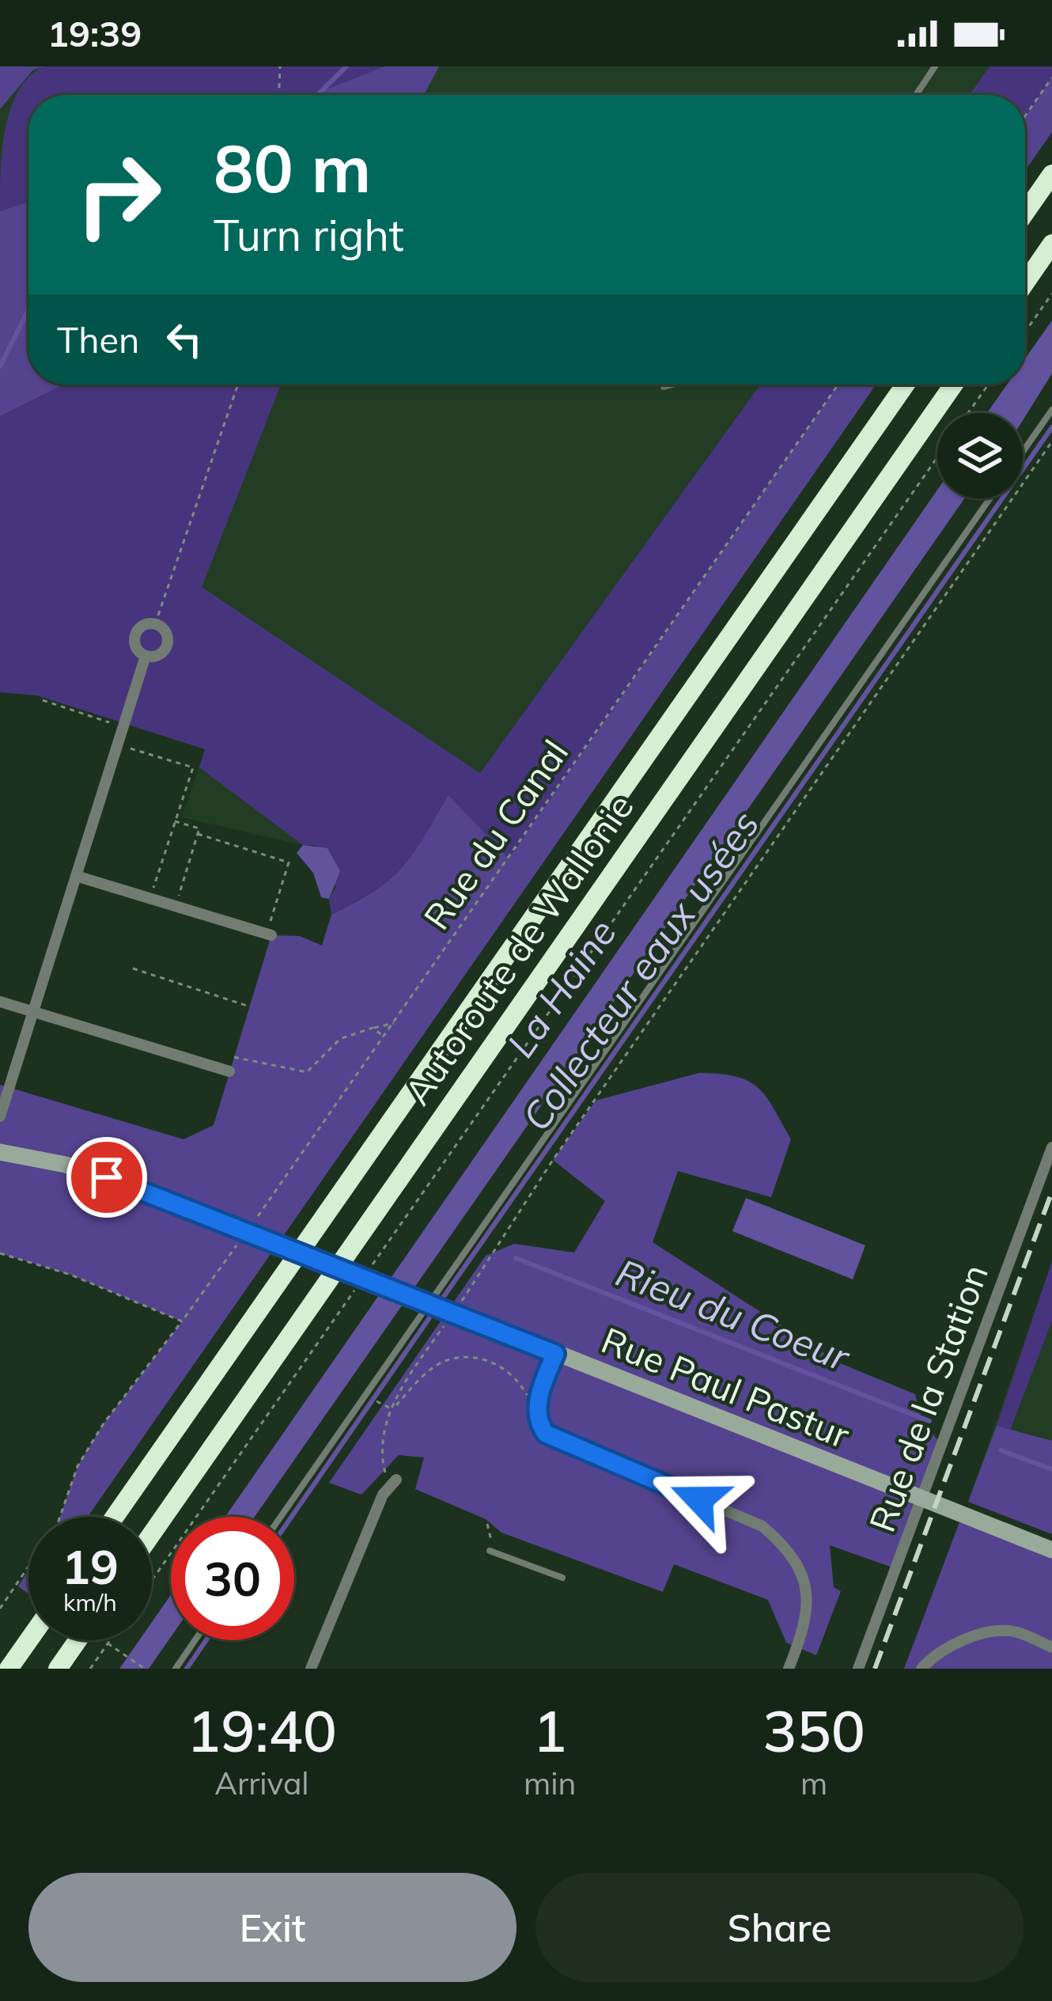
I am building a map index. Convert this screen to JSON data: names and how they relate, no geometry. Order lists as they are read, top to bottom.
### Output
{
  "streets": {
    "highway": ["Autoroute de Wallonie"],
    "main road": ["Rue Paul Pastur"],
    "street": ["Rue de la Station"],
    "path": ["Rue du Canal"]
  },
  "water": ["Collecteur eaux usées", "La Haine", "Rieu du Coeur"],
  "page": {
    "status": "19:39",
    "turn": ["80 m", "Turn right"],
    "then": "Then",
    "speed": "19 km/h",
    "limit": "30",
    "eta": [
      "19:40",
      "Arrival",
      "1",
      "min",
      "350",
      "m"
    ],
    "buttons": ["Exit", "Share"]
  }
}
